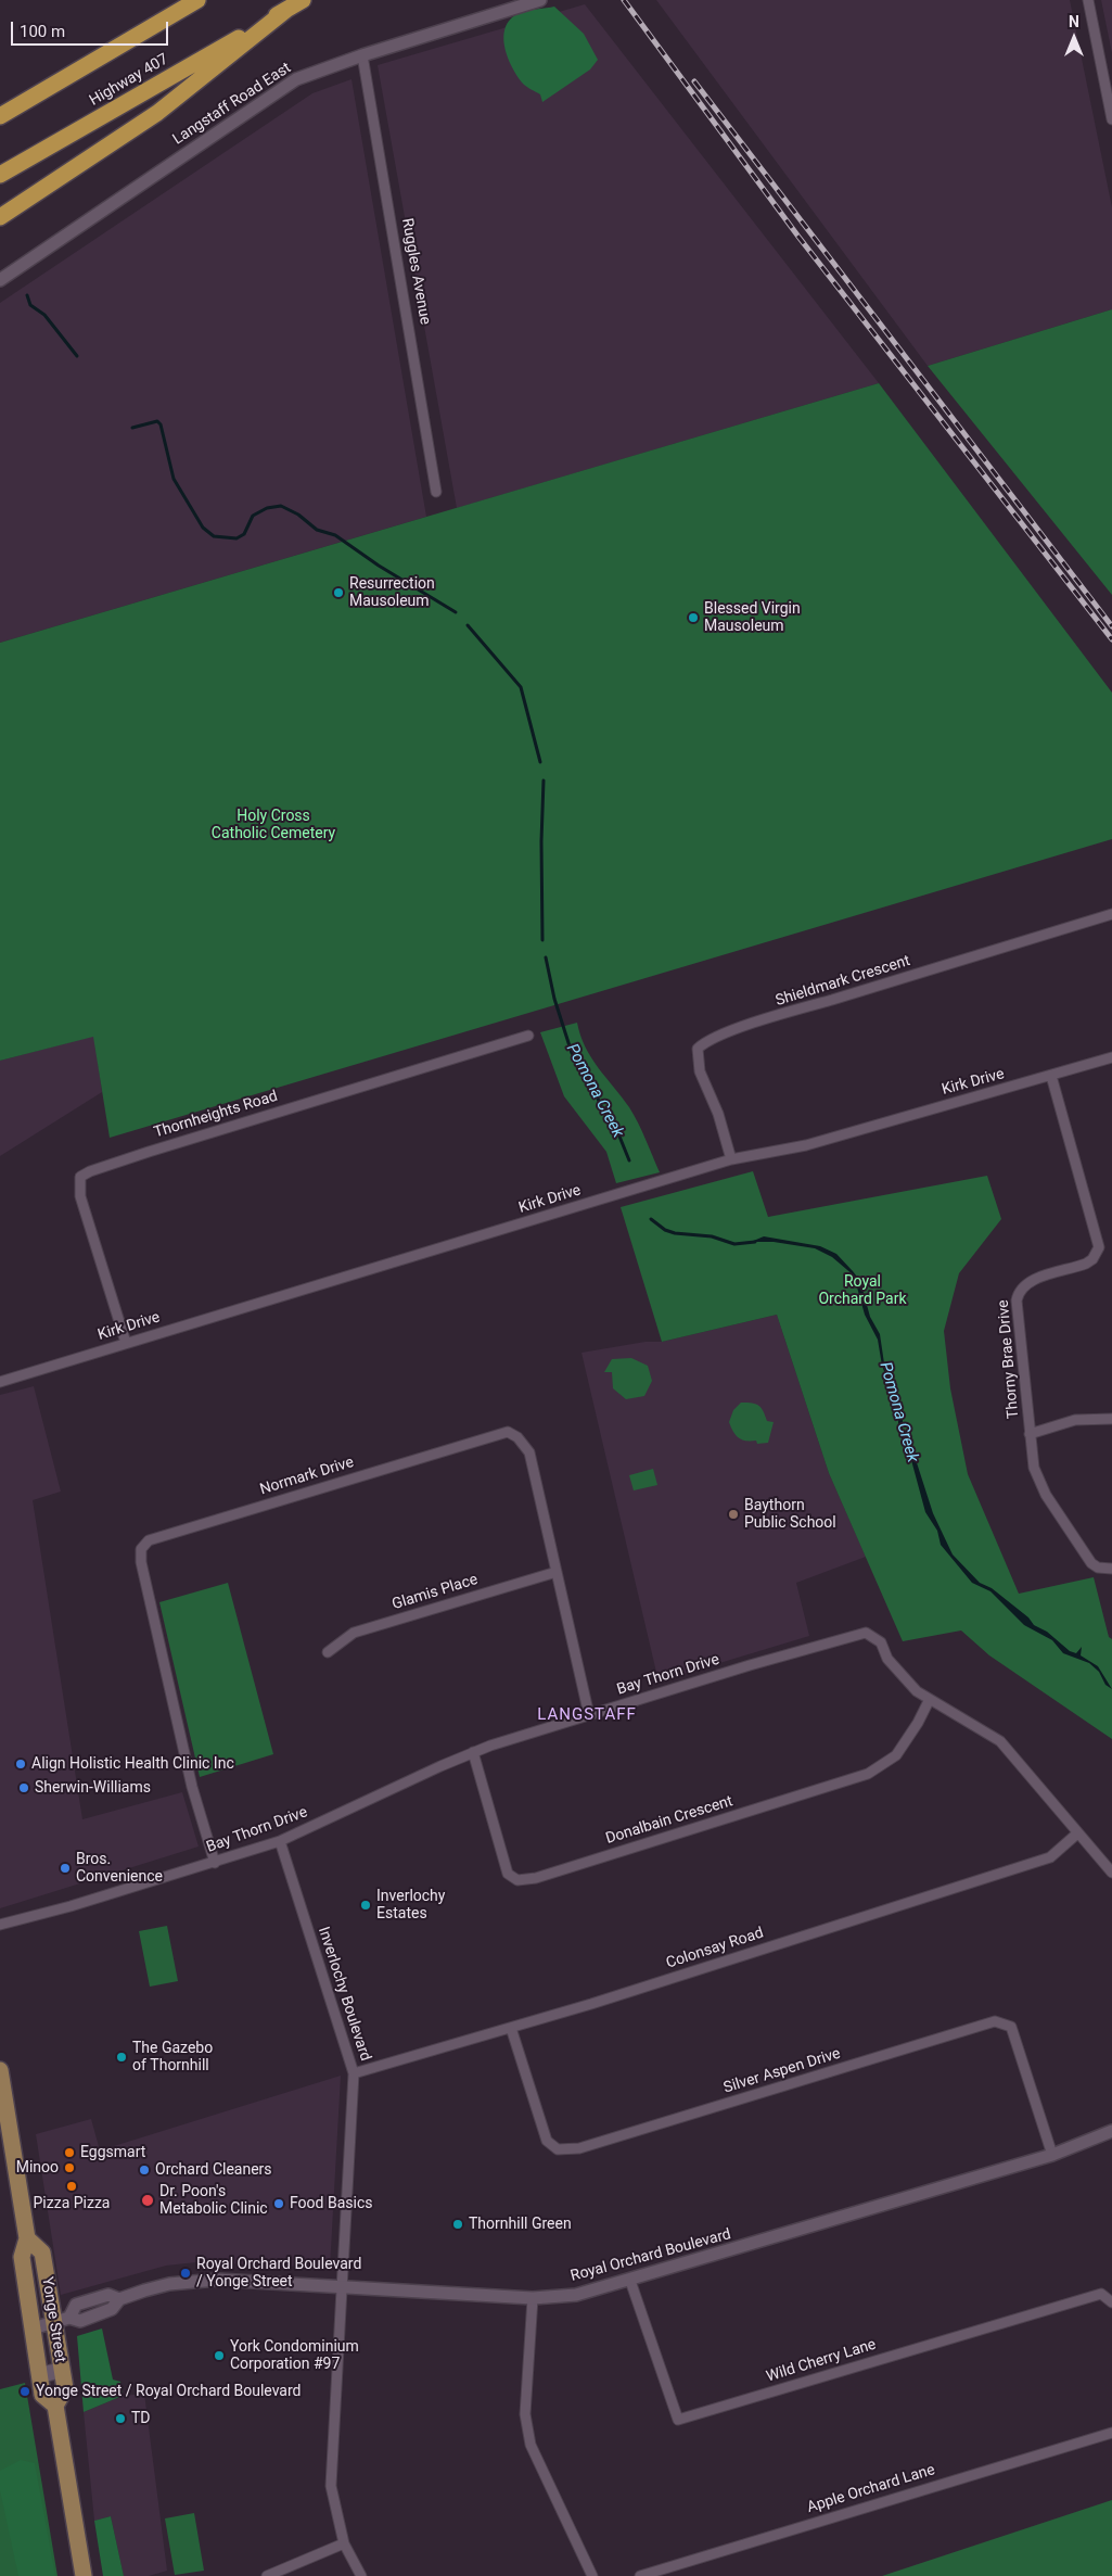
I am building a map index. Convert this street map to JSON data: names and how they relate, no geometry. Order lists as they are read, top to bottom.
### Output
{
  "streets": {
    "highway": ["Highway 407"],
    "main road": ["Yonge Street"],
    "street": [
      "Langstaff Road East",
      "Ruggles Avenue",
      "Shieldmark Crescent",
      "Kirk Drive",
      "Thornheights Road",
      "Thorny Brae Drive",
      "Normark Drive",
      "Glamis Place",
      "Bay Thorn Drive",
      "Donalbain Crescent",
      "Colonsay Road",
      "Inverlochy Boulevard",
      "Silver Aspen Drive",
      "Royal Orchard Boulevard",
      "Wild Cherry Lane",
      "Apple Orchard Lane"
    ]
  },
  "crossings": [
    ["Langstaff Road East", "Ruggles Avenue"],
    ["Shieldmark Crescent", "Kirk Drive"],
    ["Kirk Drive", "Thornheights Road"],
    ["Kirk Drive", "Thorny Brae Drive"],
    ["Normark Drive", "Glamis Place"],
    ["Normark Drive", "Bay Thorn Drive"],
    ["Bay Thorn Drive", "Donalbain Crescent"],
    ["Bay Thorn Drive", "Colonsay Road"],
    ["Bay Thorn Drive", "Inverlochy Boulevard"],
    ["Colonsay Road", "Inverlochy Boulevard"],
    ["Colonsay Road", "Silver Aspen Drive"],
    ["Inverlochy Boulevard", "Royal Orchard Boulevard"],
    ["Silver Aspen Drive", "Royal Orchard Boulevard"],
    ["Royal Orchard Boulevard", "Yonge Street"],
    ["Royal Orchard Boulevard", "Wild Cherry Lane"]
  ],
  "districts": ["LANGSTAFF"],
  "water": ["Pomona Creek"],
  "parks": ["Holy Cross Catholic Cemetery", "Royal Orchard Park"],
  "places": [
    "Resurrection Mausoleum",
    "Blessed Virgin Mausoleum",
    "Baythorn Public School",
    "Align Holistic Health Clinic Inc",
    "Sherwin-Williams",
    "Bros. Convenience",
    "Inverlochy Estates",
    "The Gazebo of Thornhill",
    "Eggsmart",
    "Minoo",
    "Orchard Cleaners",
    "Pizza Pizza",
    "Dr. Poon's Metabolic Clinic",
    "Food Basics",
    "Thornhill Green",
    "Royal Orchard Boulevard / Yonge Street",
    "York Condominium Corporation #97",
    "Yonge Street / Royal Orchard Boulevard",
    "TD"
  ],
  "scale_bar": "100 m",
  "north": "top"
}
